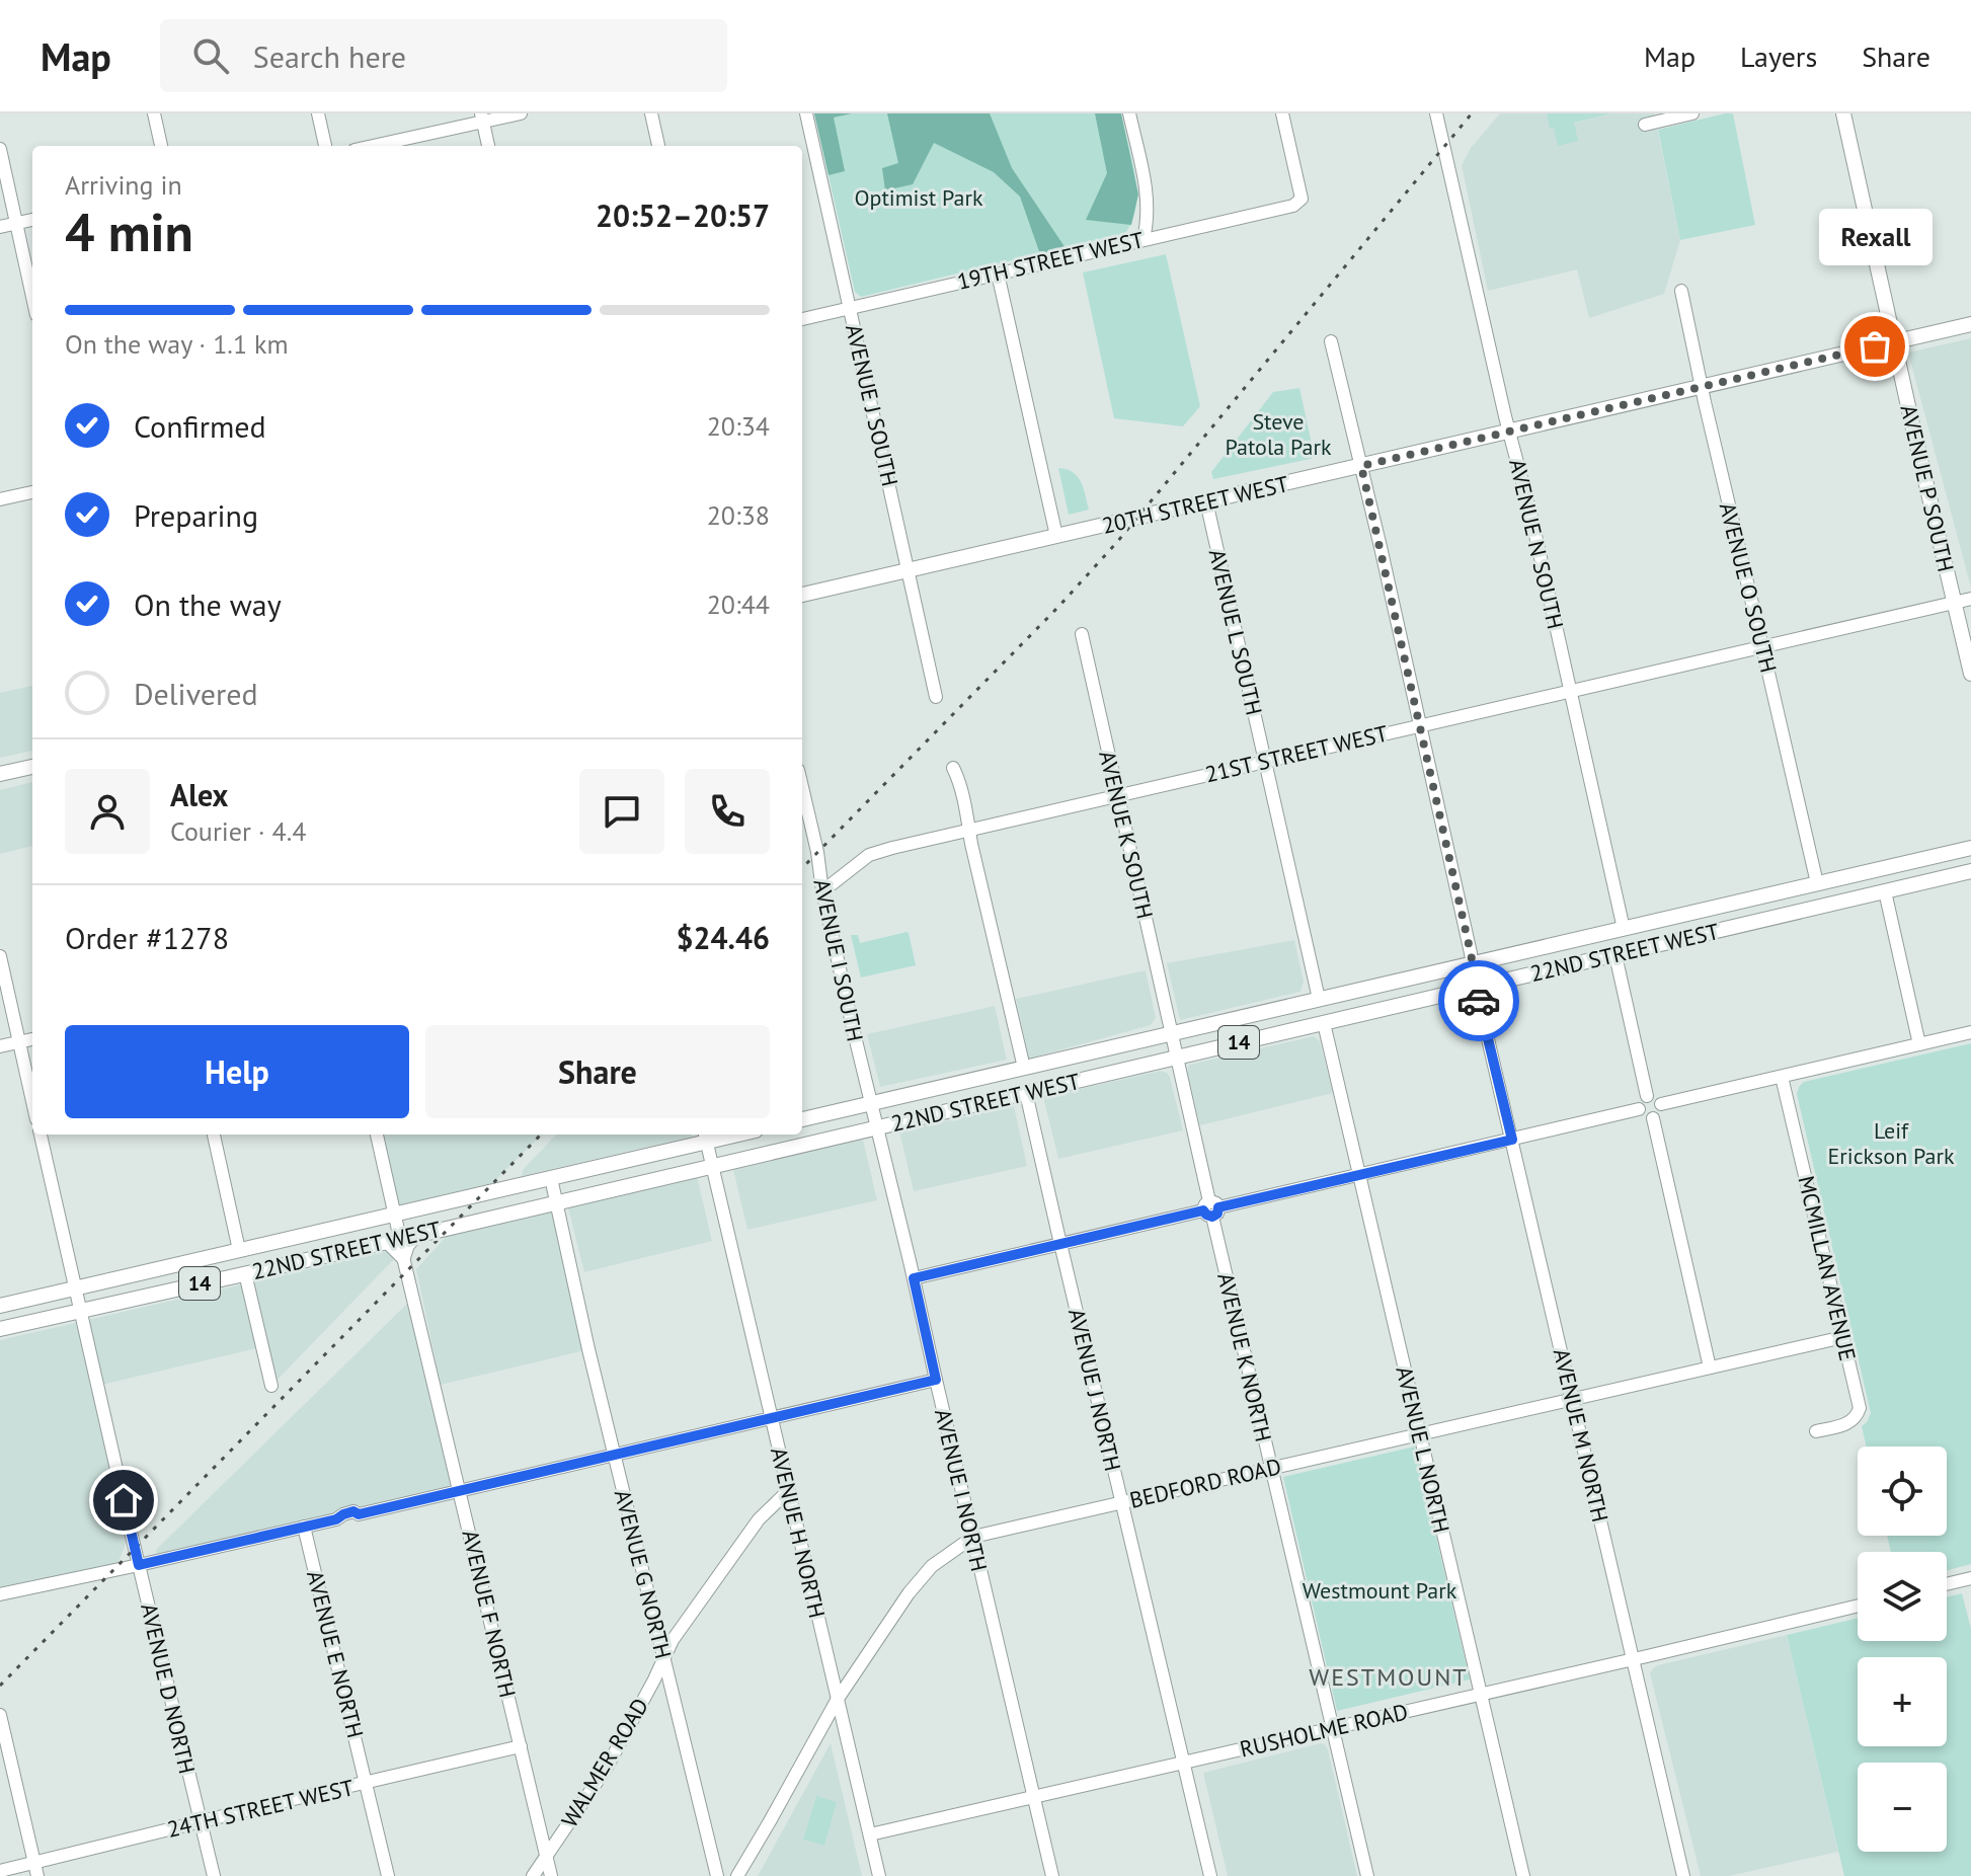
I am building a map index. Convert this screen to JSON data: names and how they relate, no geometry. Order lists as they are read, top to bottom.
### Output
{
  "streets": {
    "main road": [
      "AVENUE P SOUTH",
      "20TH STREET WEST",
      "22ND STREET WEST",
      "14"
    ],
    "street": [
      "19TH STREET WEST",
      "AVENUE J SOUTH",
      "AVENUE N SOUTH",
      "AVENUE O SOUTH",
      "AVENUE L SOUTH",
      "21ST STREET WEST",
      "AVENUE K SOUTH",
      "AVENUE I SOUTH",
      "MCMILLAN AVENUE",
      "AVENUE K NORTH",
      "AVENUE J NORTH",
      "AVENUE M NORTH",
      "AVENUE L NORTH",
      "BEDFORD ROAD",
      "AVENUE I NORTH",
      "AVENUE H NORTH",
      "AVENUE G NORTH",
      "AVENUE F NORTH",
      "AVENUE E NORTH",
      "AVENUE D NORTH",
      "RUSHOLME ROAD",
      "WALMER ROAD",
      "24TH STREET WEST"
    ]
  },
  "crossings": [
    ["19TH STREET WEST", "AVENUE J SOUTH"],
    ["AVENUE J SOUTH", "20TH STREET WEST"],
    ["AVENUE P SOUTH", "20TH STREET WEST"],
    ["AVENUE P SOUTH", "21ST STREET WEST"],
    ["20TH STREET WEST", "AVENUE N SOUTH"],
    ["20TH STREET WEST", "AVENUE O SOUTH"],
    ["20TH STREET WEST", "AVENUE L SOUTH"],
    ["20TH STREET WEST", "AVENUE M NORTH"],
    ["AVENUE N SOUTH", "21ST STREET WEST"],
    ["AVENUE N SOUTH", "22ND STREET WEST"],
    ["AVENUE O SOUTH", "21ST STREET WEST"],
    ["AVENUE O SOUTH", "22ND STREET WEST"],
    ["AVENUE L SOUTH", "21ST STREET WEST"],
    ["AVENUE L SOUTH", "22ND STREET WEST"],
    ["21ST STREET WEST", "AVENUE K SOUTH"],
    ["21ST STREET WEST", "AVENUE I SOUTH"],
    ["21ST STREET WEST", "AVENUE M NORTH"],
    ["AVENUE K SOUTH", "22ND STREET WEST"],
    ["AVENUE K SOUTH", "AVENUE K NORTH"],
    ["22ND STREET WEST", "AVENUE I SOUTH"],
    ["22ND STREET WEST", "AVENUE K NORTH"],
    ["22ND STREET WEST", "AVENUE J NORTH"],
    ["22ND STREET WEST", "AVENUE M NORTH"],
    ["22ND STREET WEST", "AVENUE L NORTH"],
    ["22ND STREET WEST", "AVENUE I NORTH"],
    ["22ND STREET WEST", "AVENUE H NORTH"],
    ["22ND STREET WEST", "AVENUE G NORTH"],
    ["22ND STREET WEST", "AVENUE D NORTH"],
    ["AVENUE I SOUTH", "AVENUE I NORTH"],
    ["MCMILLAN AVENUE", "BEDFORD ROAD"],
    ["AVENUE K NORTH", "BEDFORD ROAD"],
    ["AVENUE K NORTH", "RUSHOLME ROAD"],
    ["AVENUE J NORTH", "BEDFORD ROAD"],
    ["AVENUE J NORTH", "RUSHOLME ROAD"],
    ["AVENUE M NORTH", "BEDFORD ROAD"],
    ["AVENUE M NORTH", "RUSHOLME ROAD"],
    ["AVENUE L NORTH", "BEDFORD ROAD"],
    ["AVENUE L NORTH", "RUSHOLME ROAD"],
    ["BEDFORD ROAD", "AVENUE I NORTH"],
    ["BEDFORD ROAD", "AVENUE H NORTH"],
    ["AVENUE I NORTH", "RUSHOLME ROAD"],
    ["AVENUE H NORTH", "RUSHOLME ROAD"],
    ["AVENUE H NORTH", "WALMER ROAD"],
    ["AVENUE G NORTH", "WALMER ROAD"],
    ["AVENUE F NORTH", "WALMER ROAD"],
    ["AVENUE F NORTH", "24TH STREET WEST"],
    ["AVENUE E NORTH", "24TH STREET WEST"],
    ["AVENUE D NORTH", "24TH STREET WEST"]
  ],
  "districts": ["WESTMOUNT"],
  "parks": [
    "Optimist Park",
    "Steve Patola Park",
    "Leif Erickson Park",
    "Westmount Park"
  ],
  "places": ["Rexall"],
  "page": {
    "header": "Map",
    "search": "Search here",
    "nav": ["Map", "Layers", "Share"],
    "heading": ["4 min", "Arriving in", "20:52–20:57"],
    "panel": [
      "Alex",
      "Courier · 4.4",
      "Order #1278",
      "$24.46"
    ],
    "bubble": "Rexall",
    "bar": "On the way · 1.1 km",
    "list": [
      ["Confirmed", "20:34"],
      ["Preparing", "20:38"],
      ["On the way", "20:44"],
      "Delivered"
    ],
    "buttons": ["Help", "Share"],
    "map_buttons": ["+", "−"]
  }
}
